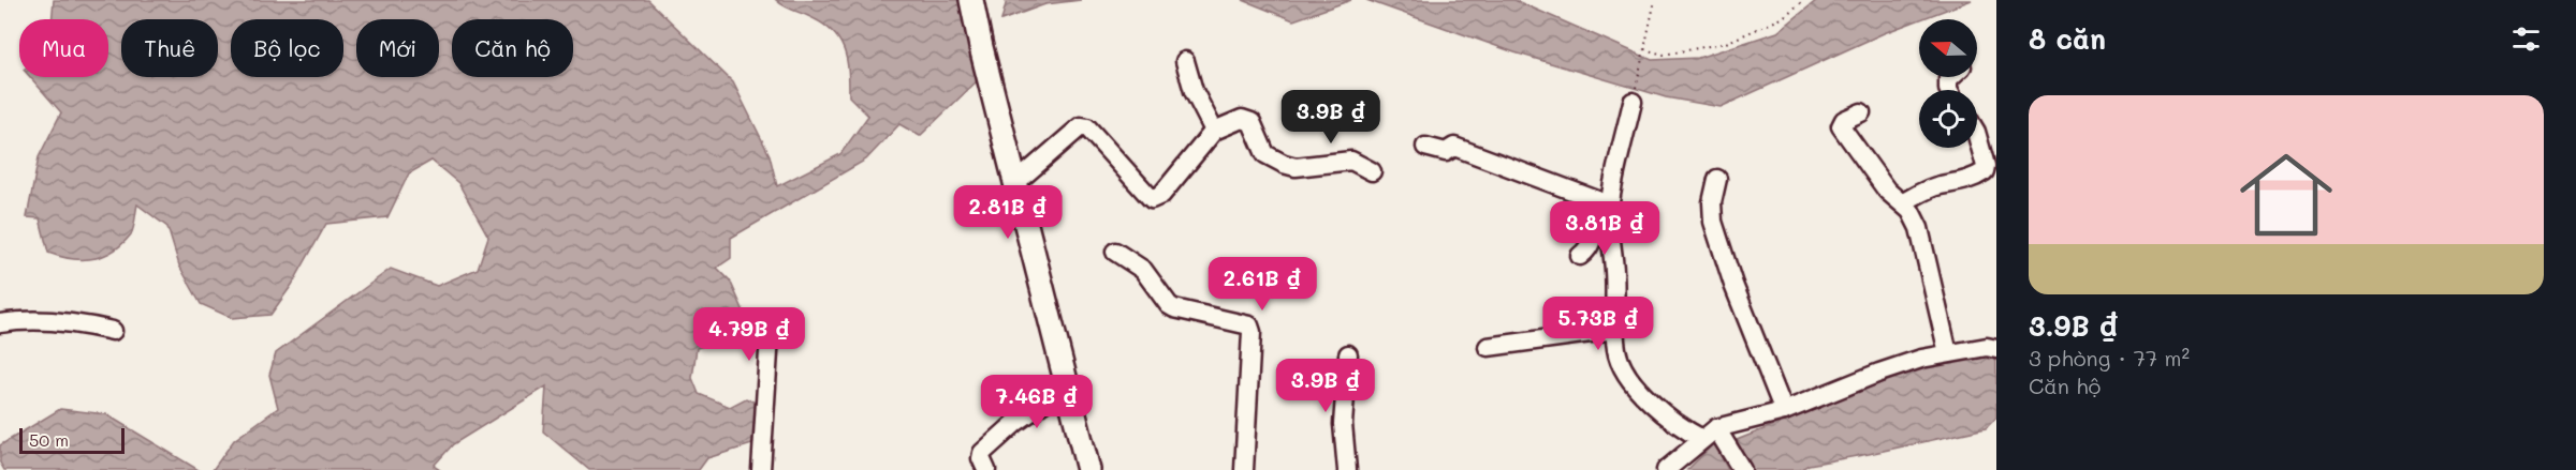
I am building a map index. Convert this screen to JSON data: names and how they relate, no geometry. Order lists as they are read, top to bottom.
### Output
{
  "scale_bar": "50 m",
  "north": "left",
  "page": {
    "heading": "8 căn",
    "chip": [
      "Mua",
      "Thuê",
      "Bộ lọc",
      "Mới",
      "Căn hộ"
    ],
    "list": [
      {
        "name": "3.9B ₫",
        "note": "3 phòng · 77 m² · Căn hộ"
      }
    ],
    "price": [
      "3.9B ₫",
      "2.81B ₫",
      "3.81B ₫",
      "2.61B ₫",
      "5.73B ₫",
      "4.79B ₫",
      "3.9B ₫",
      "7.46B ₫"
    ],
    "scale": "50 m"
  }
}
